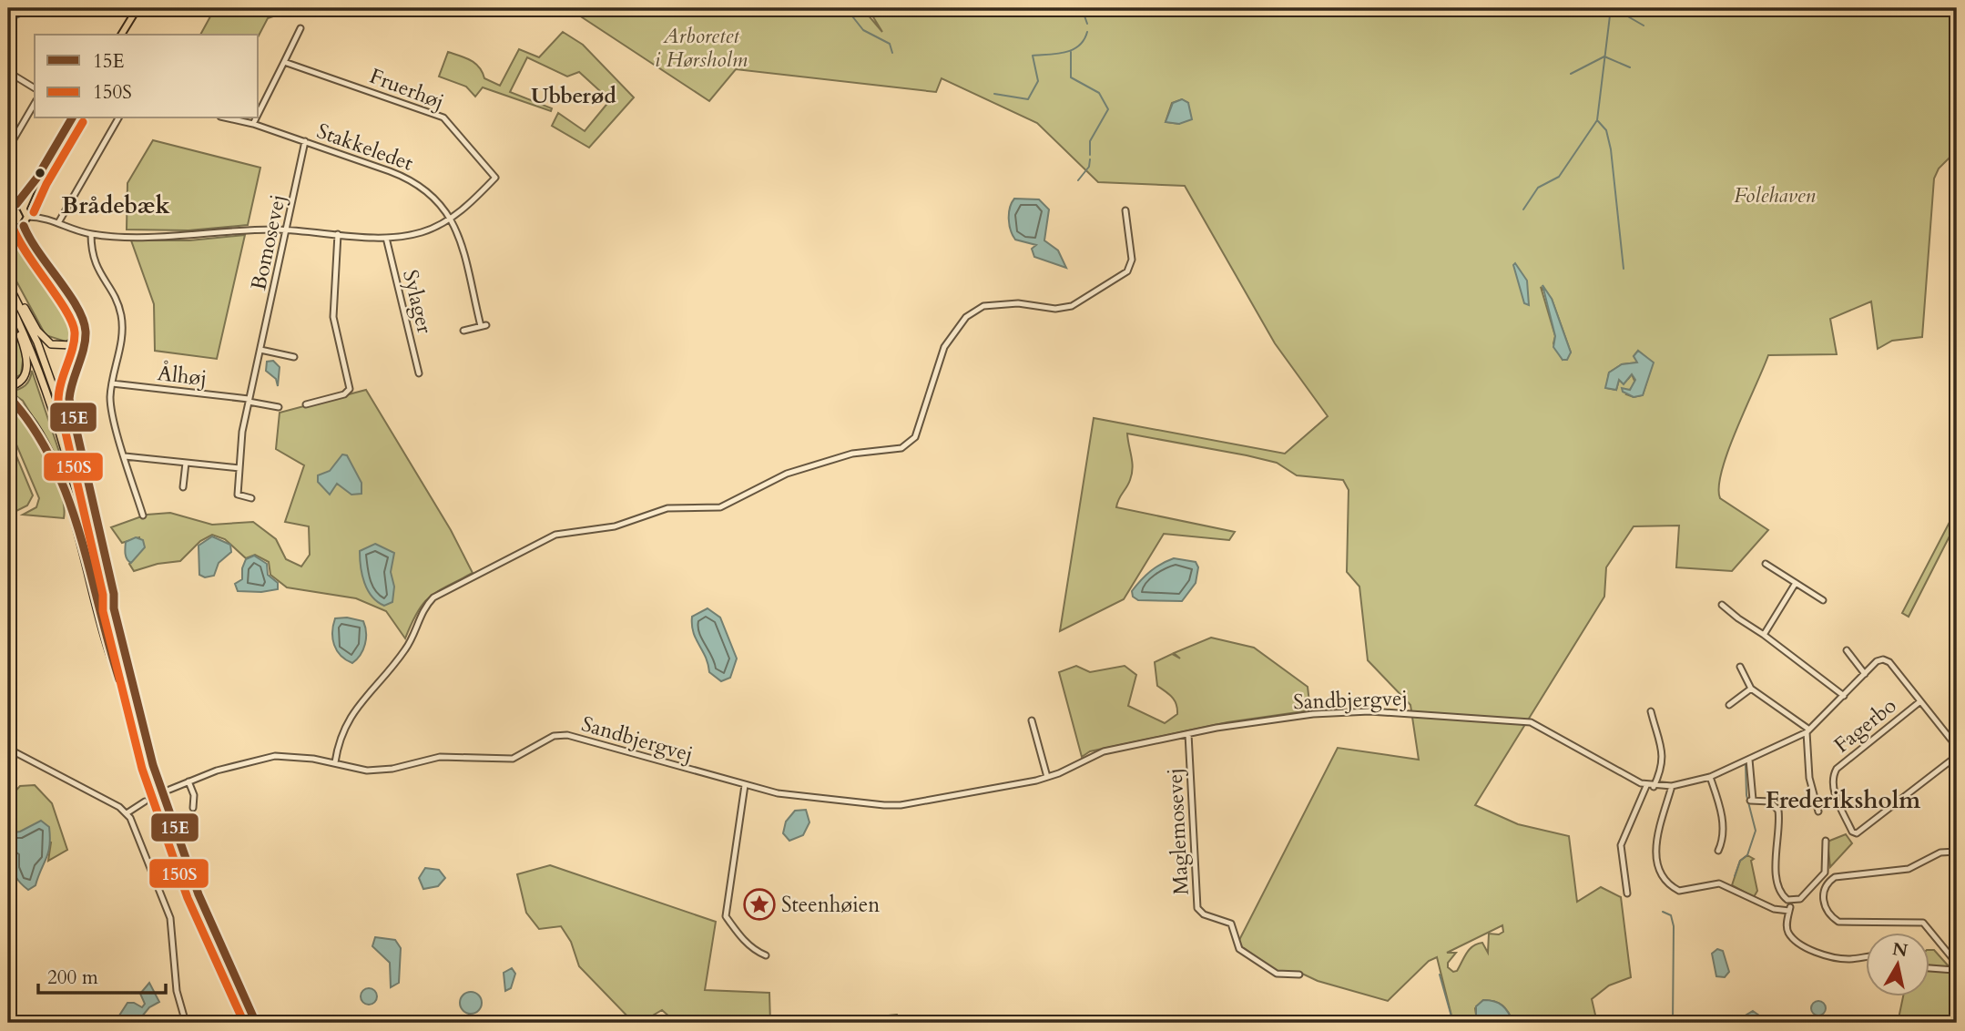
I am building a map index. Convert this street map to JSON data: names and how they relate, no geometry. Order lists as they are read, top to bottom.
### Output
{
  "streets": {
    "street": [
      "Fruerhøj",
      "Stakkeledet",
      "Bomosevej",
      "Sylager",
      "Ålhøj",
      "Sandbjergvej",
      "Fagerbo",
      "Maglemosevej"
    ]
  },
  "crossings": [
    ["Fruerhøj", "Stakkeledet"],
    ["Stakkeledet", "Bomosevej"],
    ["Bomosevej", "Ålhøj"],
    ["Sandbjergvej", "Fagerbo"],
    ["Sandbjergvej", "Maglemosevej"]
  ],
  "districts": ["Ubberød", "Brådebæk", "Frederiksholm"],
  "parks": ["Arboretet i Hørsholm", "Folehaven"],
  "places": {
    "place": ["Steenhøien"]
  },
  "lines": ["transit line 15E", "transit line 150S"],
  "legend": ["15E", "150S"],
  "scale_bar": "200 m",
  "north": "top"
}
